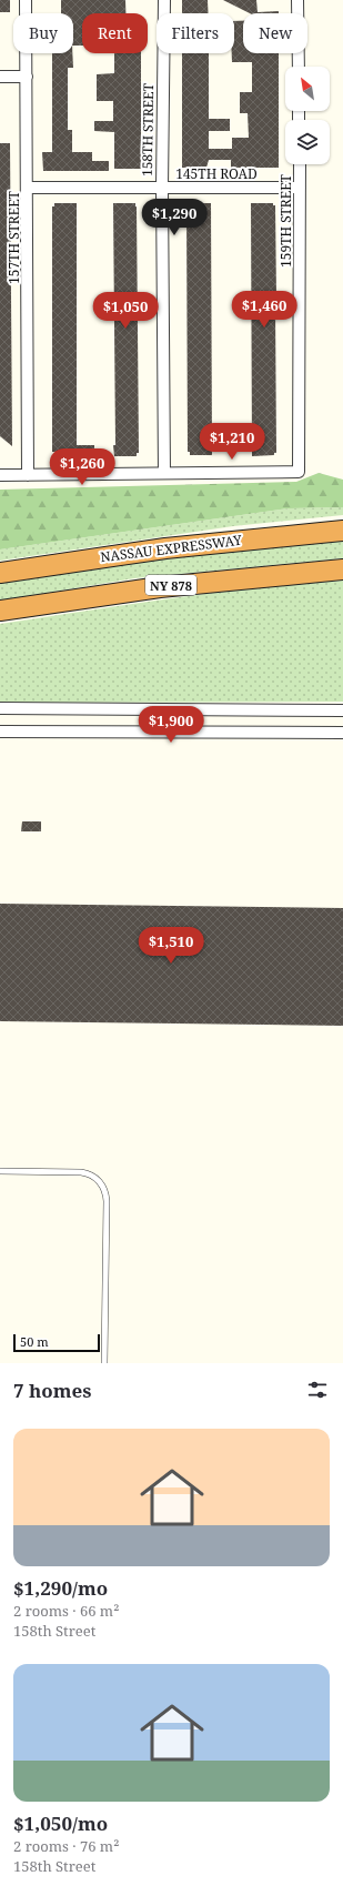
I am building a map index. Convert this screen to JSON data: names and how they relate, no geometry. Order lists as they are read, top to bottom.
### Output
{
  "streets": {
    "highway": ["NASSAU EXPRESSWAY", "NY 878"],
    "street": [
      "158TH STREET",
      "145TH ROAD",
      "159TH STREET",
      "157TH STREET"
    ]
  },
  "crossings": [
    ["158TH STREET", "145TH ROAD"],
    ["158TH STREET", "159TH STREET"],
    ["145TH ROAD", "159TH STREET"],
    ["145TH ROAD", "157TH STREET"]
  ],
  "scale_bar": "50 m",
  "north": "top left",
  "page": {
    "chip": [
      "Buy",
      "Rent",
      "Filters",
      "New"
    ],
    "price": [
      "$1,290",
      "$1,460",
      "$1,050",
      "$1,210",
      "$1,260",
      "$1,900",
      "$1,510"
    ],
    "scale": "50 m",
    "heading": "7 homes",
    "list": [
      {
        "name": "$1,290/mo",
        "note": "2 rooms · 66 m² · 158th Street"
      },
      {
        "name": "$1,050/mo",
        "note": "2 rooms · 76 m² · 158th Street"
      }
    ]
  }
}
